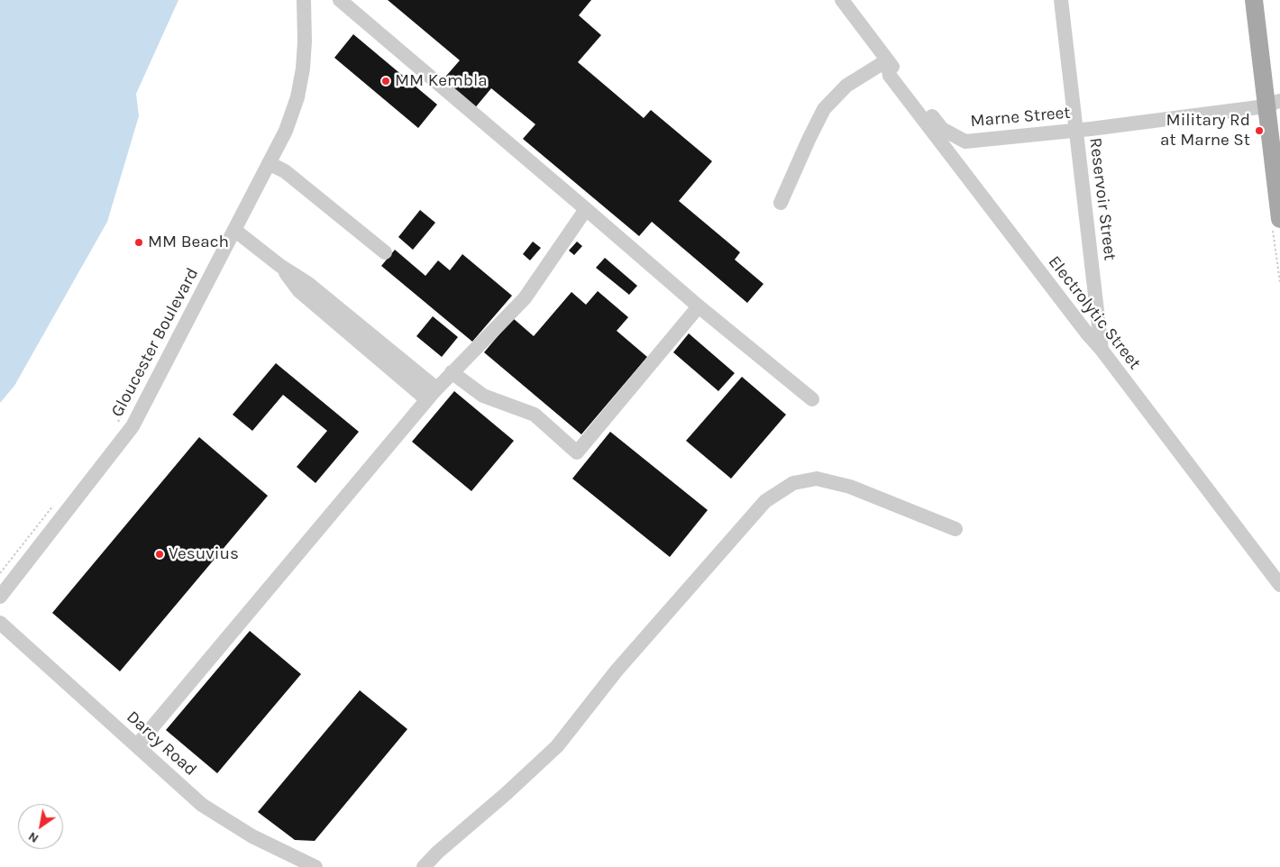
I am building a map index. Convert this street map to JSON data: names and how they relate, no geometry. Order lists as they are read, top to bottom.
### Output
{
  "streets": {
    "street": [
      "Marne Street",
      "Reservoir Street",
      "Electrolytic Street",
      "Gloucester Boulevard",
      "Darcy Road"
    ]
  },
  "crossings": [
    ["Marne Street", "Reservoir Street"],
    ["Marne Street", "Electrolytic Street"],
    ["Reservoir Street", "Electrolytic Street"]
  ],
  "places": [
    "MM Kembla",
    "Military Rd at Marne St",
    "MM Beach",
    "Vesuvius"
  ],
  "north": "bottom left"
}
